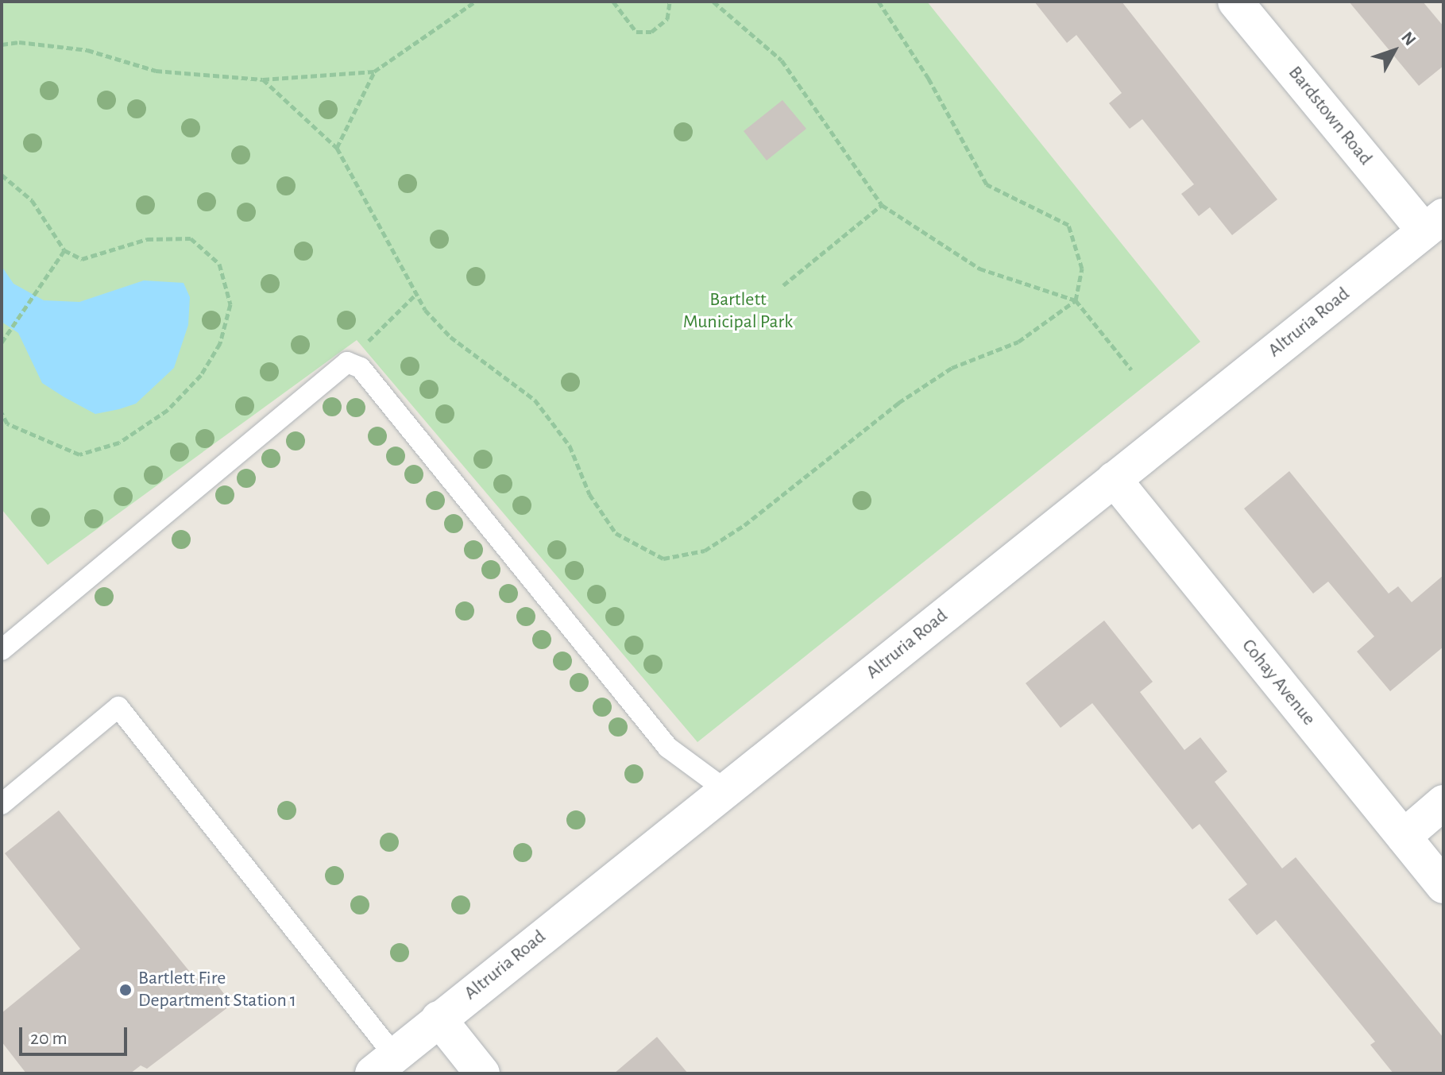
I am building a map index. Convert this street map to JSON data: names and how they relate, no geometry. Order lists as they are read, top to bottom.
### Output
{
  "streets": {
    "street": ["Bardstown Road", "Altruria Road", "Cohay Avenue"]
  },
  "crossings": [
    ["Bardstown Road", "Altruria Road"],
    ["Altruria Road", "Cohay Avenue"]
  ],
  "parks": ["Bartlett Municipal Park"],
  "places": ["Bartlett Fire Department Station 1"],
  "scale_bar": "20 m",
  "north": "top right"
}
